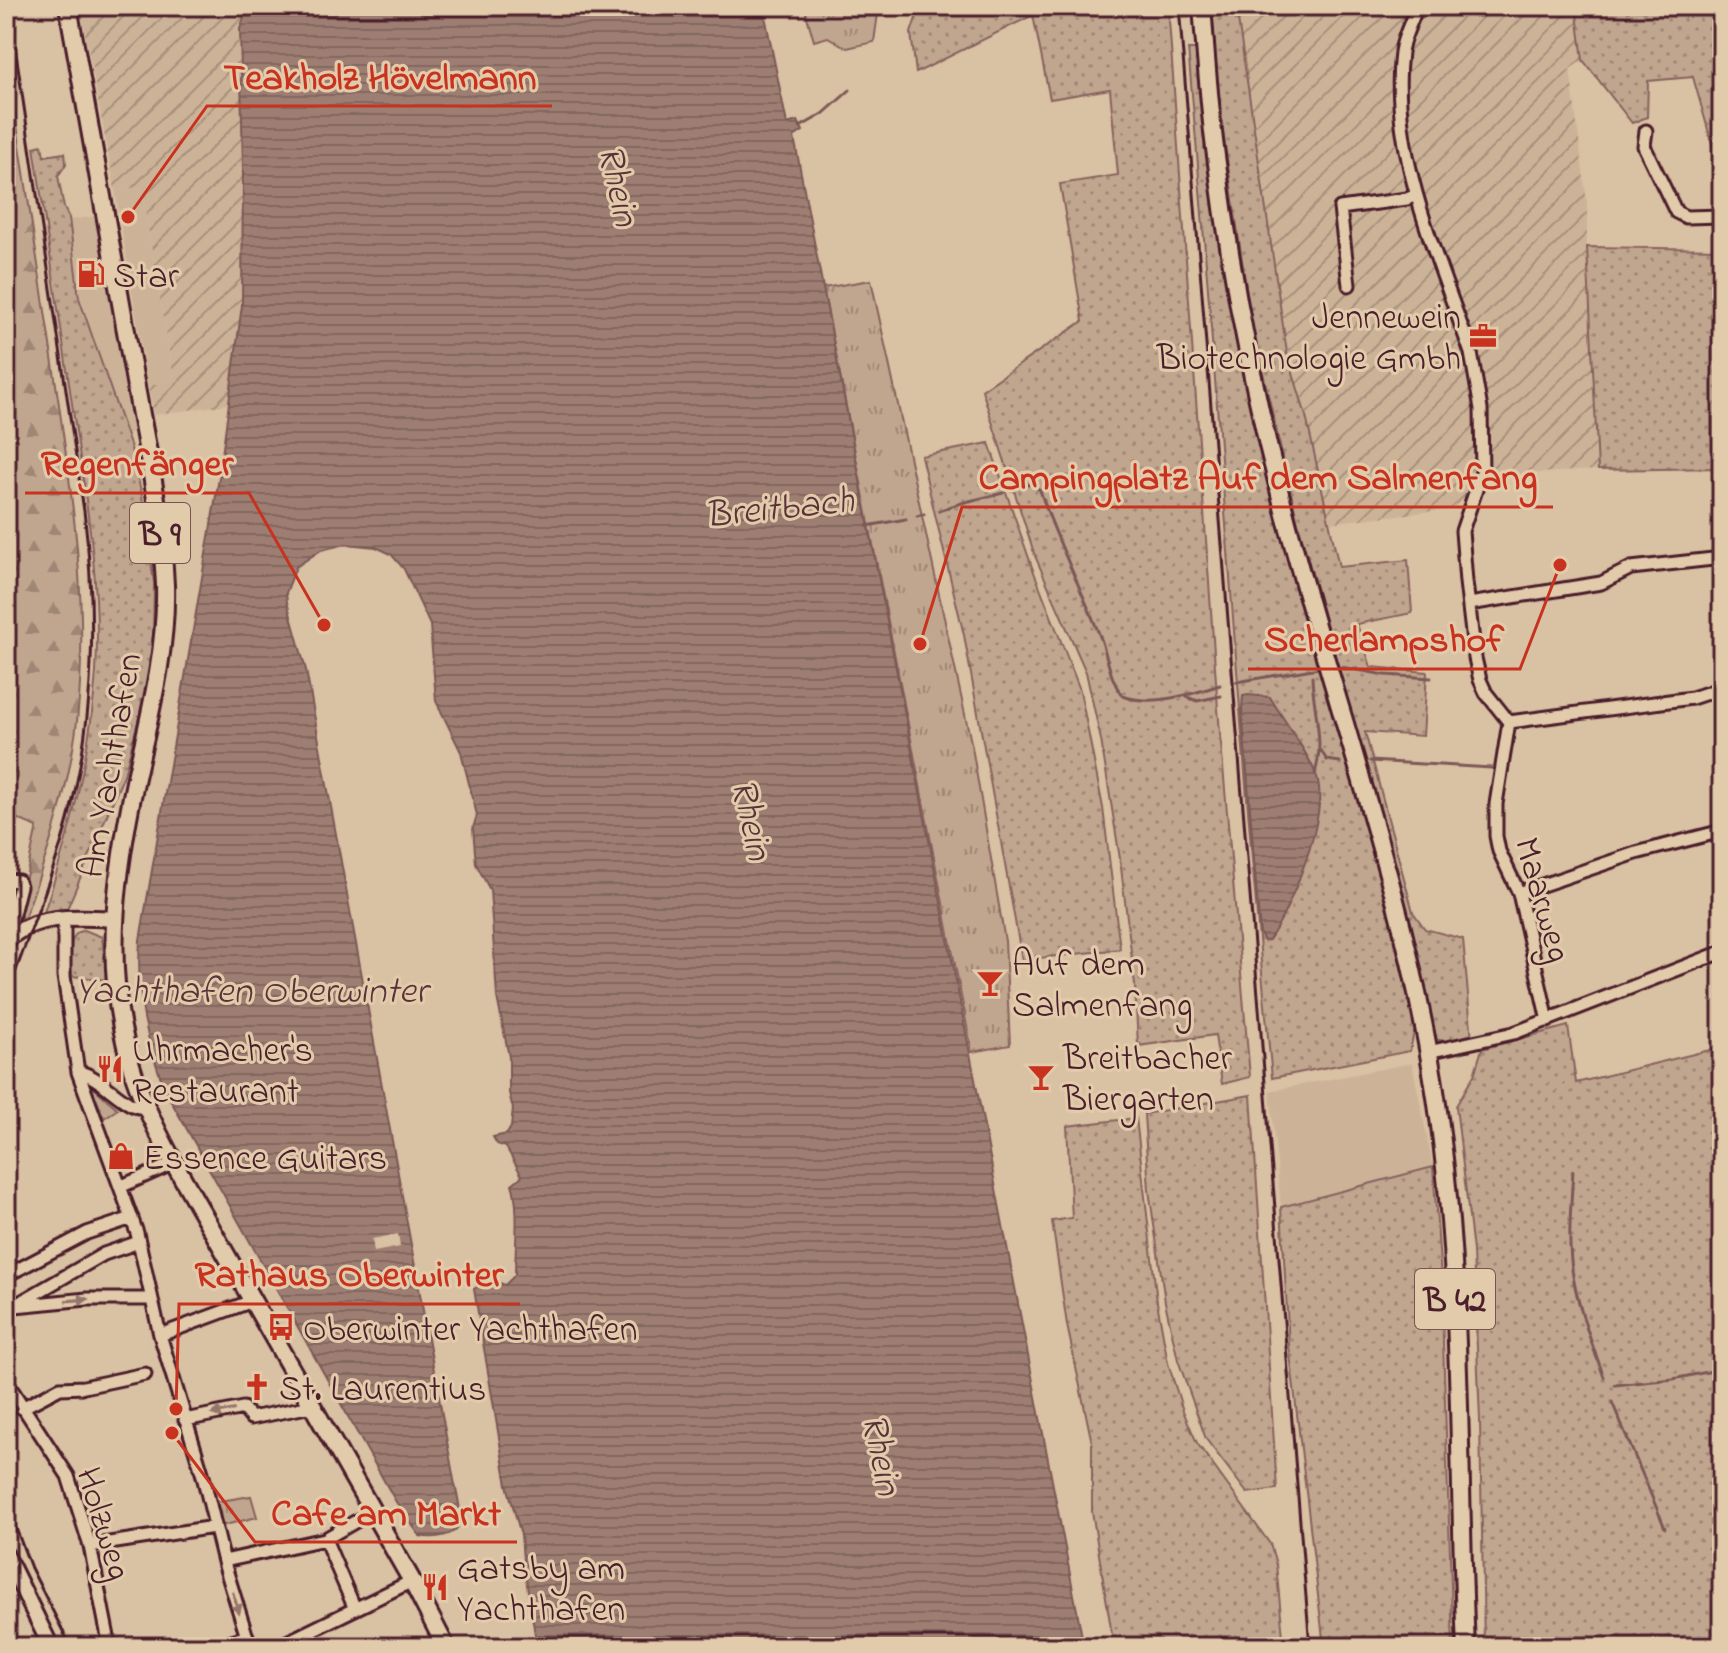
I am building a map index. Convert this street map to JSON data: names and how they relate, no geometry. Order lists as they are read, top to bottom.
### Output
{
  "streets": {
    "main road": ["B 9", "Am Yachthafen", "B 42"],
    "street": ["Maarweg", "Holzweg"]
  },
  "water": ["Rhein", "Breitbach", "Yachthafen Oberwinter"],
  "places": {
    "other": [
      "Teakholz Hövelmann",
      "Scherlampshof",
      "Regenfänger",
      "Campingplatz Auf dem Salmenfang",
      "Rathaus Oberwinter",
      "Cafe am Markt"
    ],
    "fuel station": ["Star"],
    "office": ["Jennewein Biotechnologie Gmbh"],
    "bar": ["Auf dem Salmenfang", "Breitbacher Biergarten"],
    "restaurant": ["Uhrmacher's Restaurant", "Gatsby am Yachthafen"],
    "shop": ["Essence Guitars"],
    "bus stop": ["Oberwinter Yachthafen"],
    "church": ["St. Laurentius"]
  }
}
